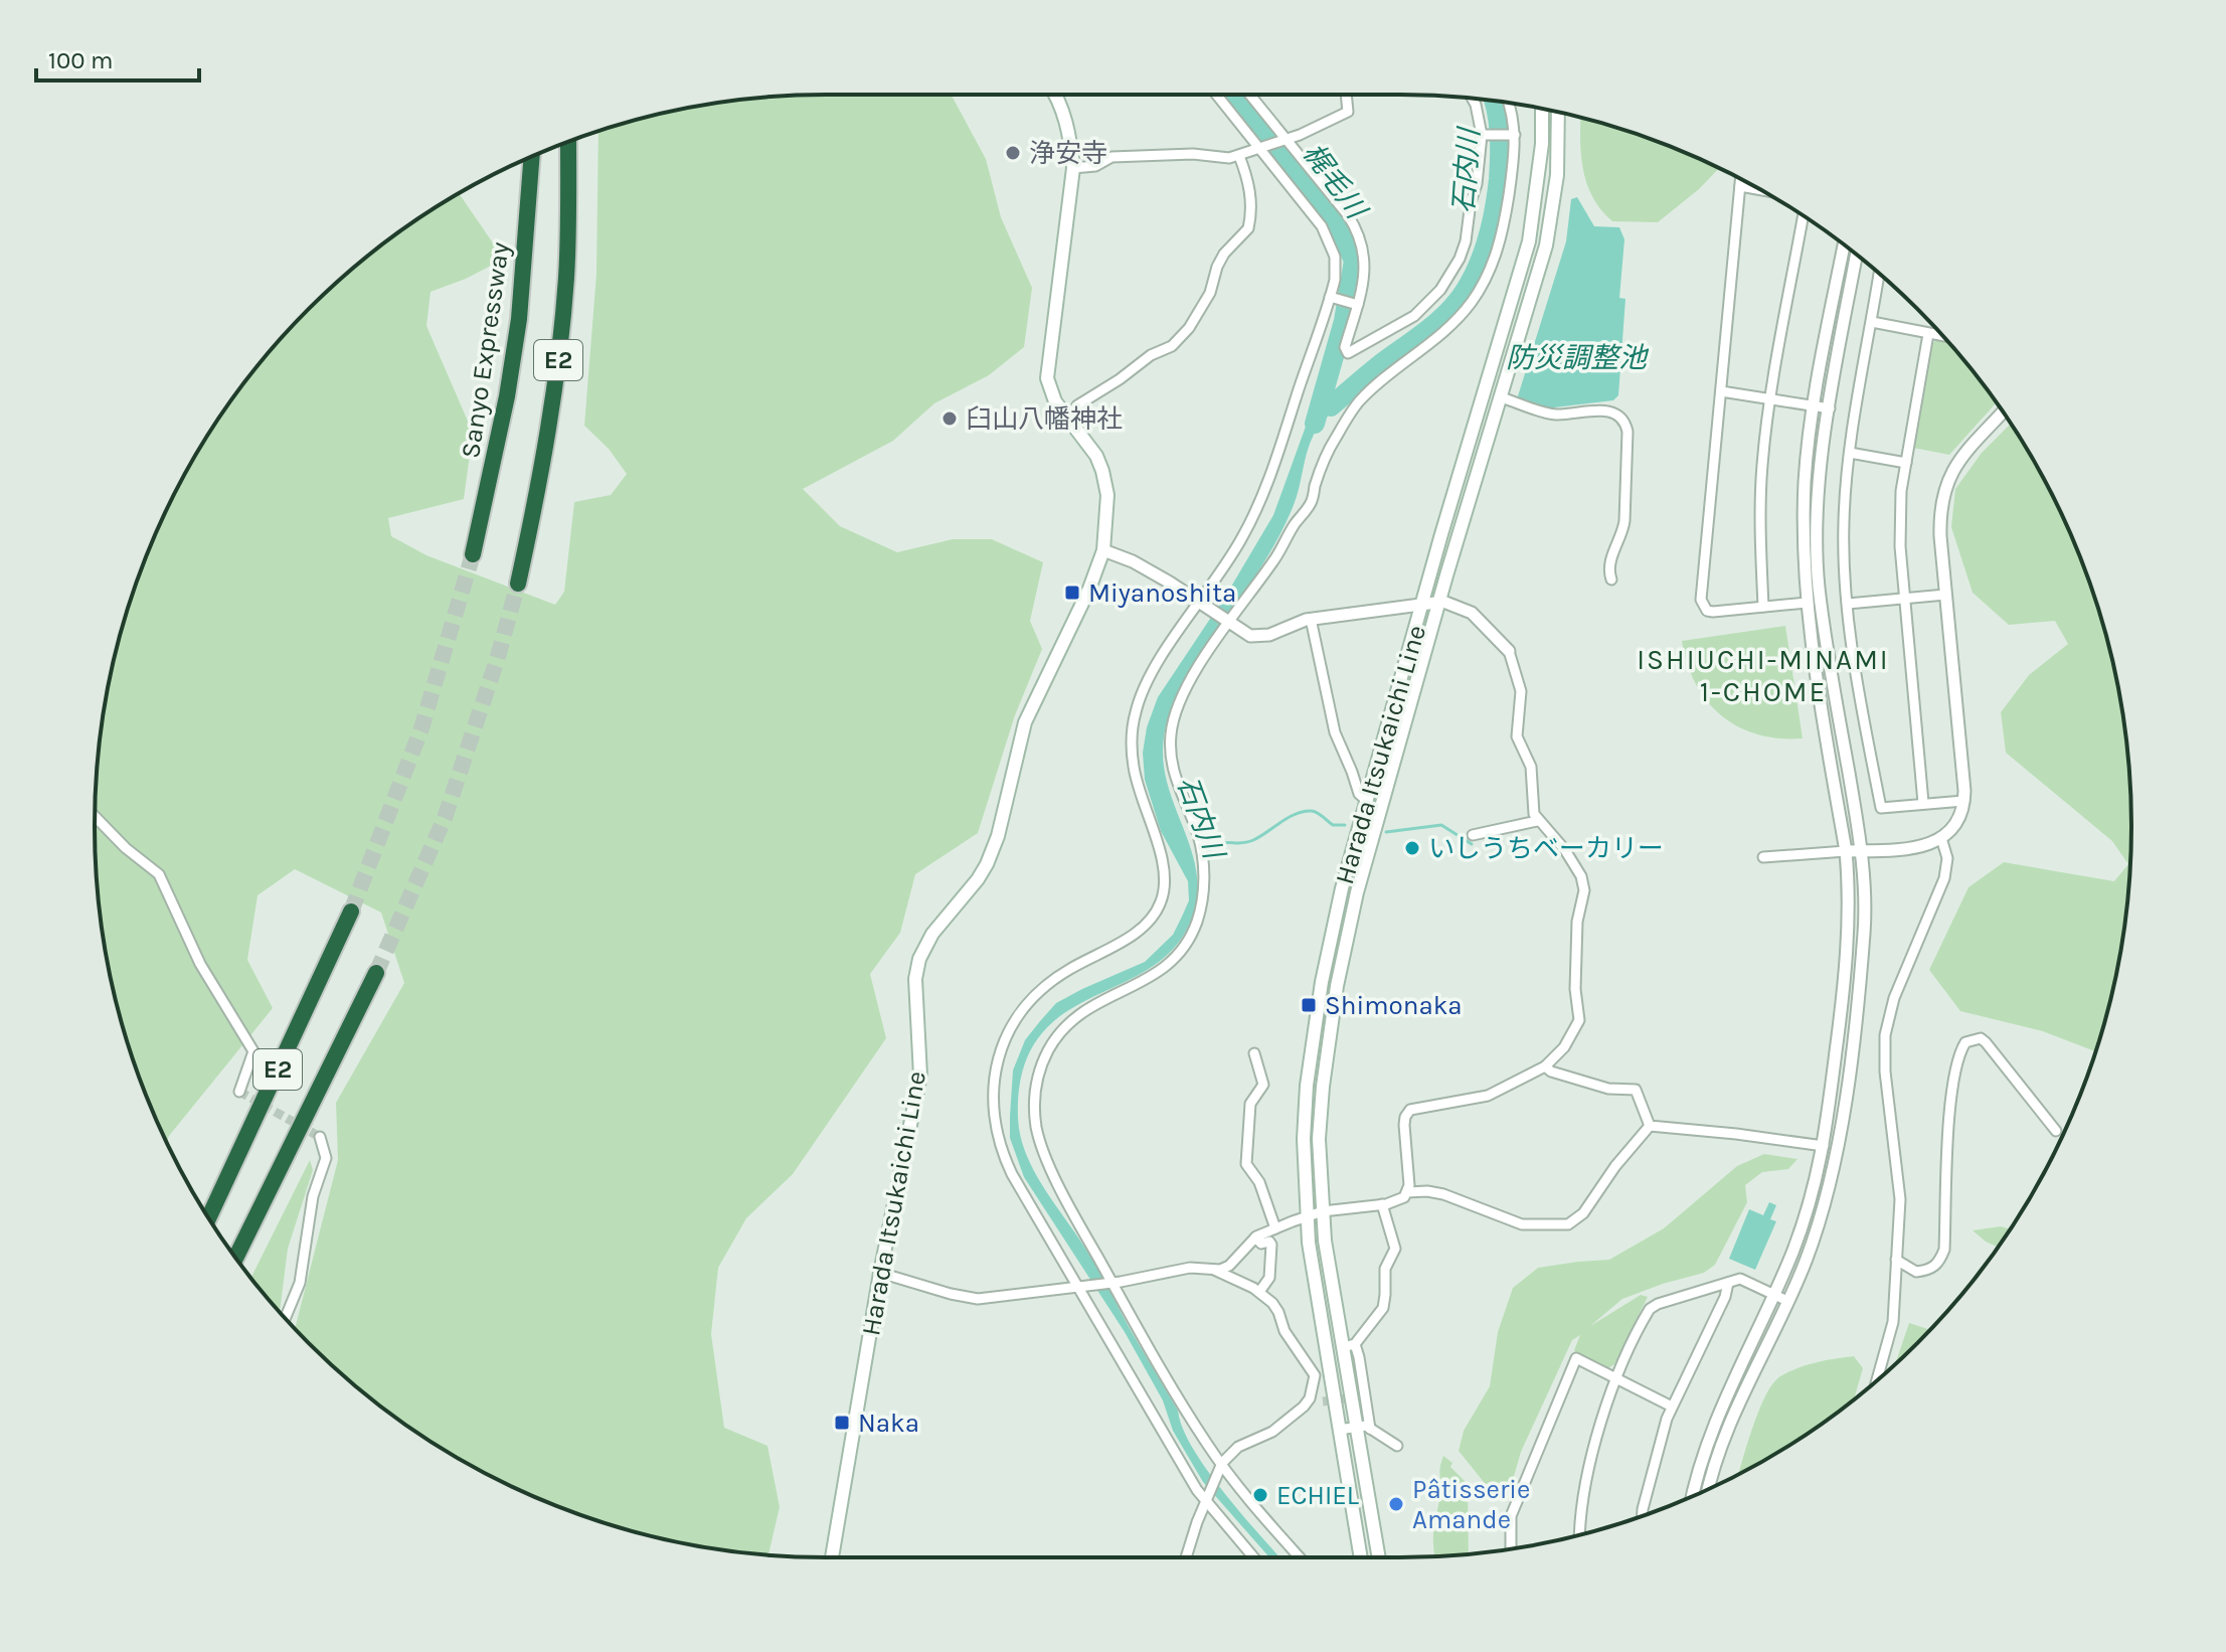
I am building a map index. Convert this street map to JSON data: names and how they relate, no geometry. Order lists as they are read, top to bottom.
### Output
{
  "streets": {
    "highway": ["Sanyo Expressway", "E2"],
    "main road": ["Harada Itsukaichi Line"]
  },
  "districts": ["ISHIUCHI-MINAMI 1-CHOME"],
  "water": ["石内川", "梶毛川", "防災調整池"],
  "places": {
    "other": [
      "浄安寺",
      "臼山八幡神社",
      "いしうちベーカリー",
      "ECHIEL",
      "Pâtisserie Amande"
    ],
    "transit": ["Miyanoshita", "Shimonaka", "Naka"]
  },
  "scale_bar": "100 m"
}
